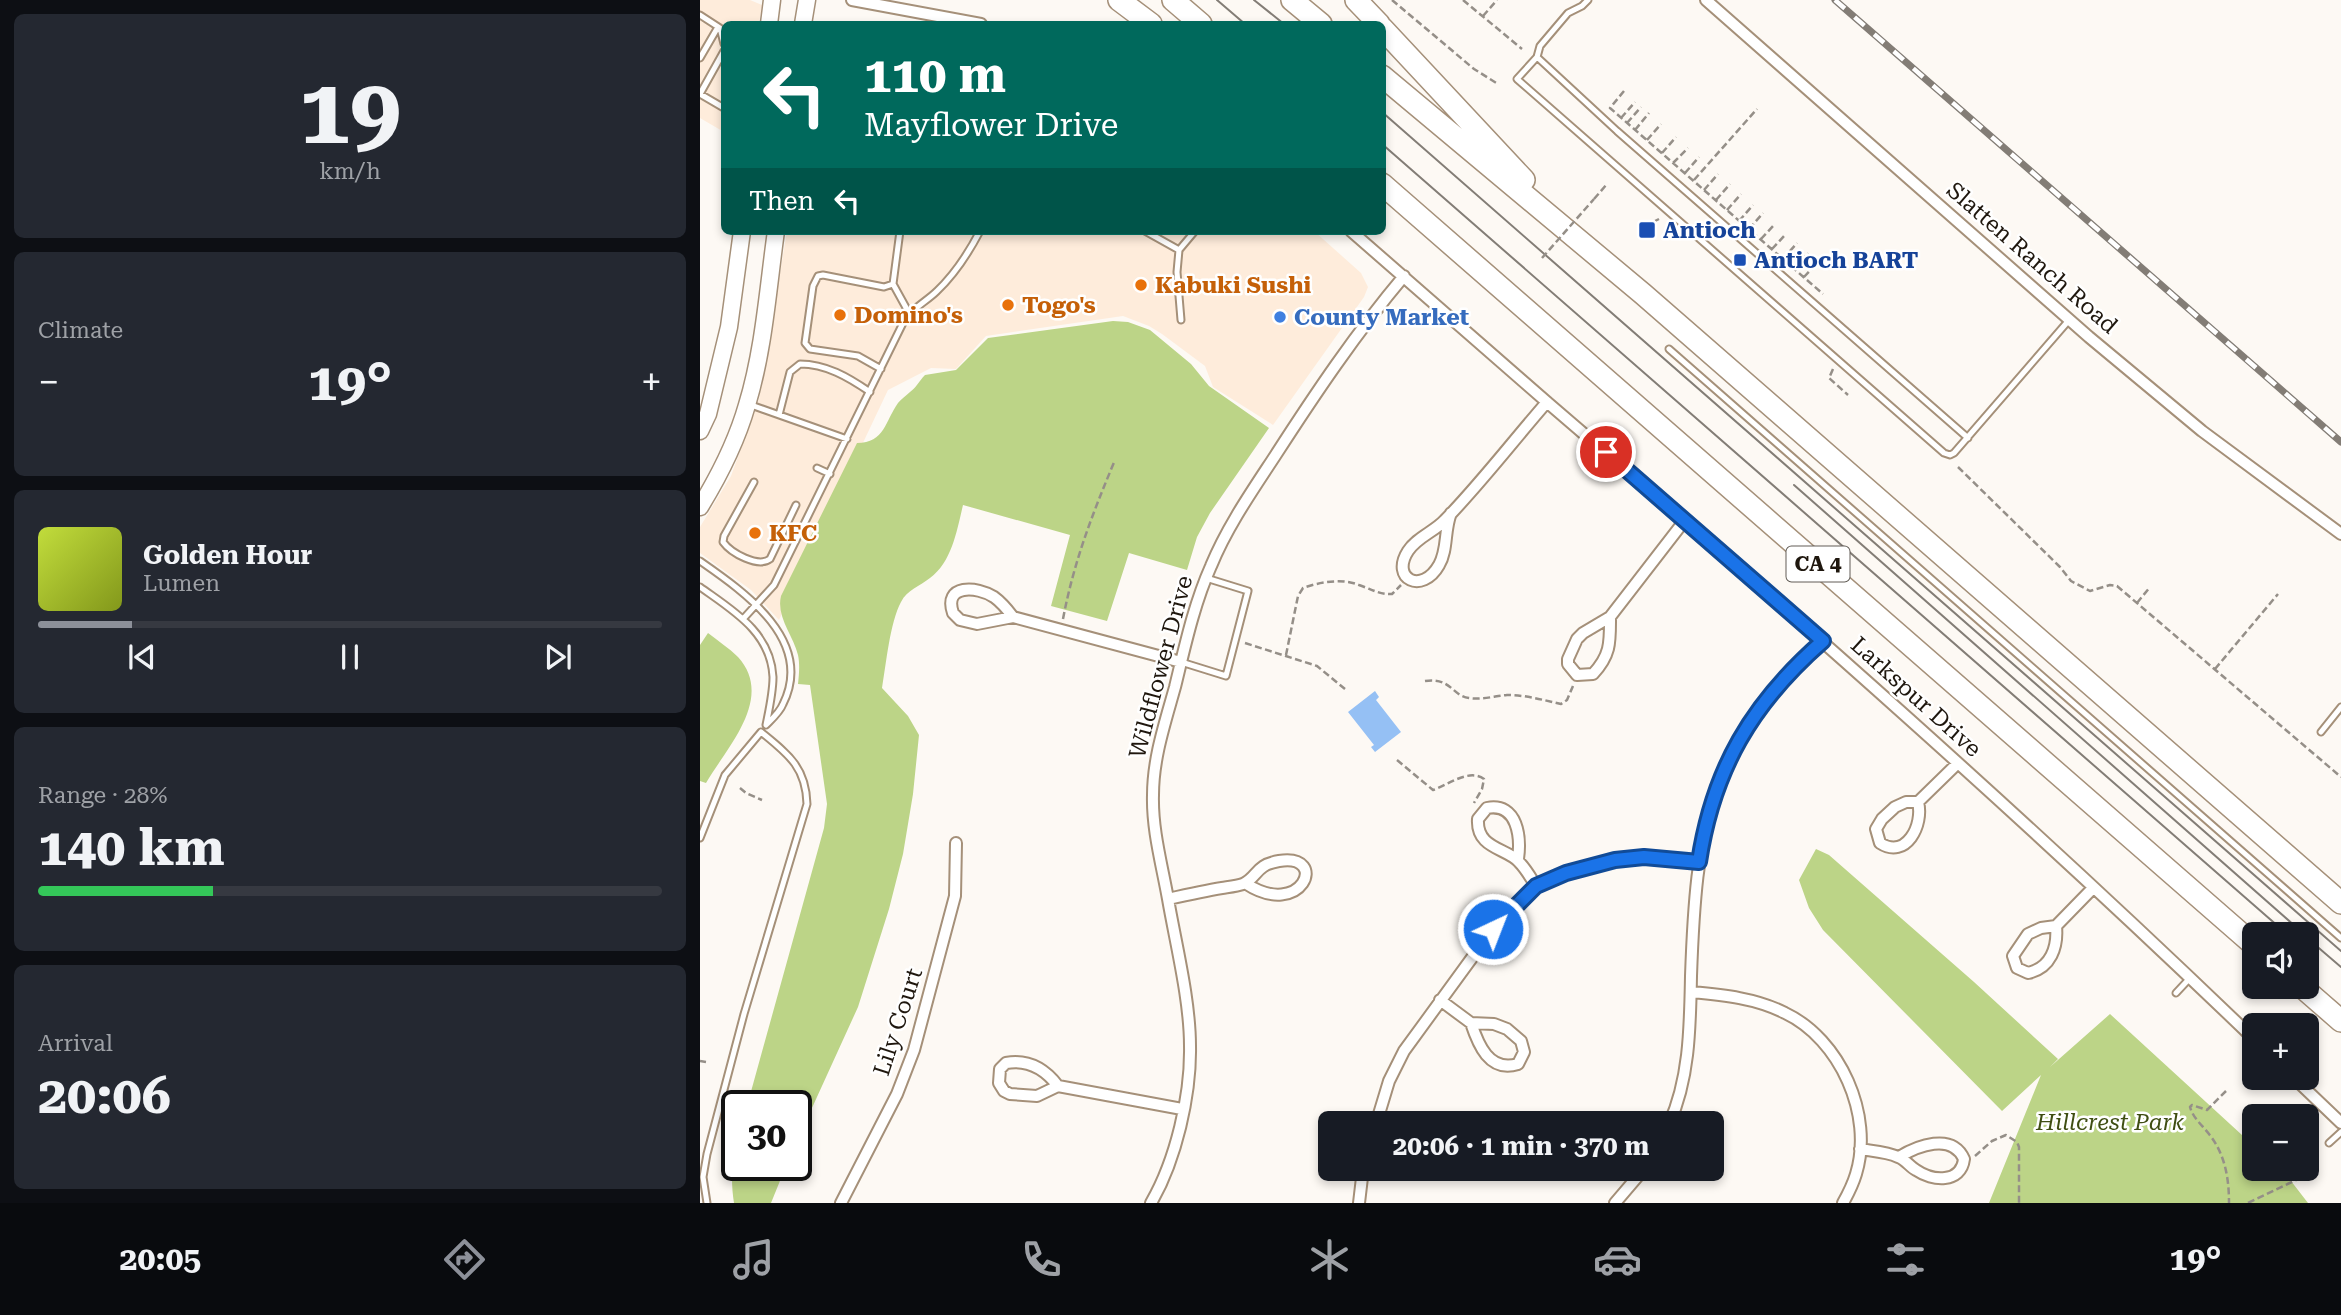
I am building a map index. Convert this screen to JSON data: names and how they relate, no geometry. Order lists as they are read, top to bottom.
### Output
{
  "streets": {
    "highway": ["CA 4"],
    "street": [
      "Slatten Ranch Road",
      "Wildflower Drive",
      "Larkspur Drive",
      "Lily Court"
    ]
  },
  "crossings": [
    ["Wildflower Drive", "Larkspur Drive"]
  ],
  "parks": ["Hillcrest Park"],
  "places": {
    "transit": ["Antioch", "Antioch BART"],
    "other": [
      "Kabuki Sushi",
      "Togo's",
      "Domino's",
      "County Market",
      "KFC"
    ]
  },
  "page": {
    "tile": [
      ["19", "km/h"],
      "Climate",
      ["Range · 28%", "140 km"],
      ["Arrival", "20:06"]
    ],
    "turn": ["110 m", "Mayflower Drive"],
    "then": "Then",
    "heat": ["−", "19°", "+"],
    "song": ["Golden Hour", "Lumen"],
    "map_buttons": ["+", "−"],
    "limit": "30",
    "trip": "20:06 · 1 min · 370 m",
    "tabs": ["20:05", "19°"]
  }
}
